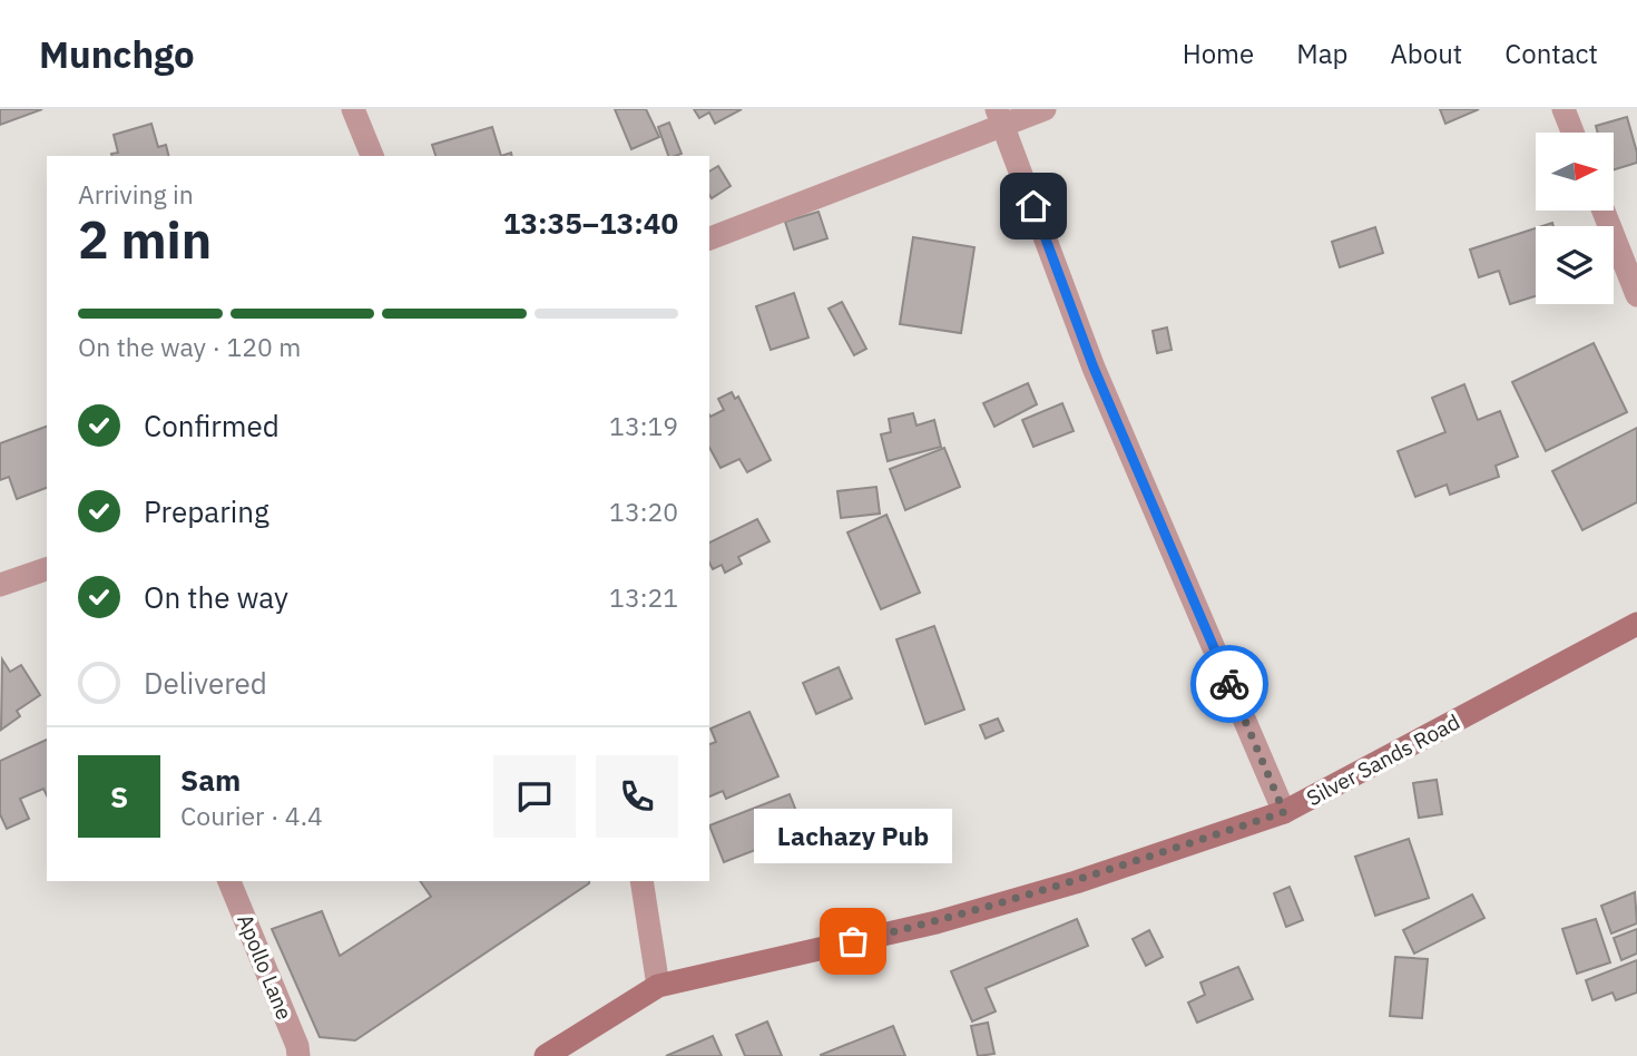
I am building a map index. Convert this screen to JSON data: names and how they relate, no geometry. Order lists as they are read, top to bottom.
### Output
{
  "streets": {
    "street": ["Silver Sands Road", "Apollo Lane"]
  },
  "places": ["Lachazy Pub"],
  "north": "right",
  "page": {
    "header": "Munchgo",
    "nav": [
      "Home",
      "Map",
      "About",
      "Contact"
    ],
    "heading": ["2 min", "Arriving in", "13:35–13:40"],
    "panel": ["Sam", "Courier · 4.4"],
    "bar": "On the way · 120 m",
    "list": [
      ["Confirmed", "13:19"],
      ["Preparing", "13:20"],
      ["On the way", "13:21"],
      "Delivered"
    ],
    "round": "S",
    "bubble": "Lachazy Pub"
  }
}
